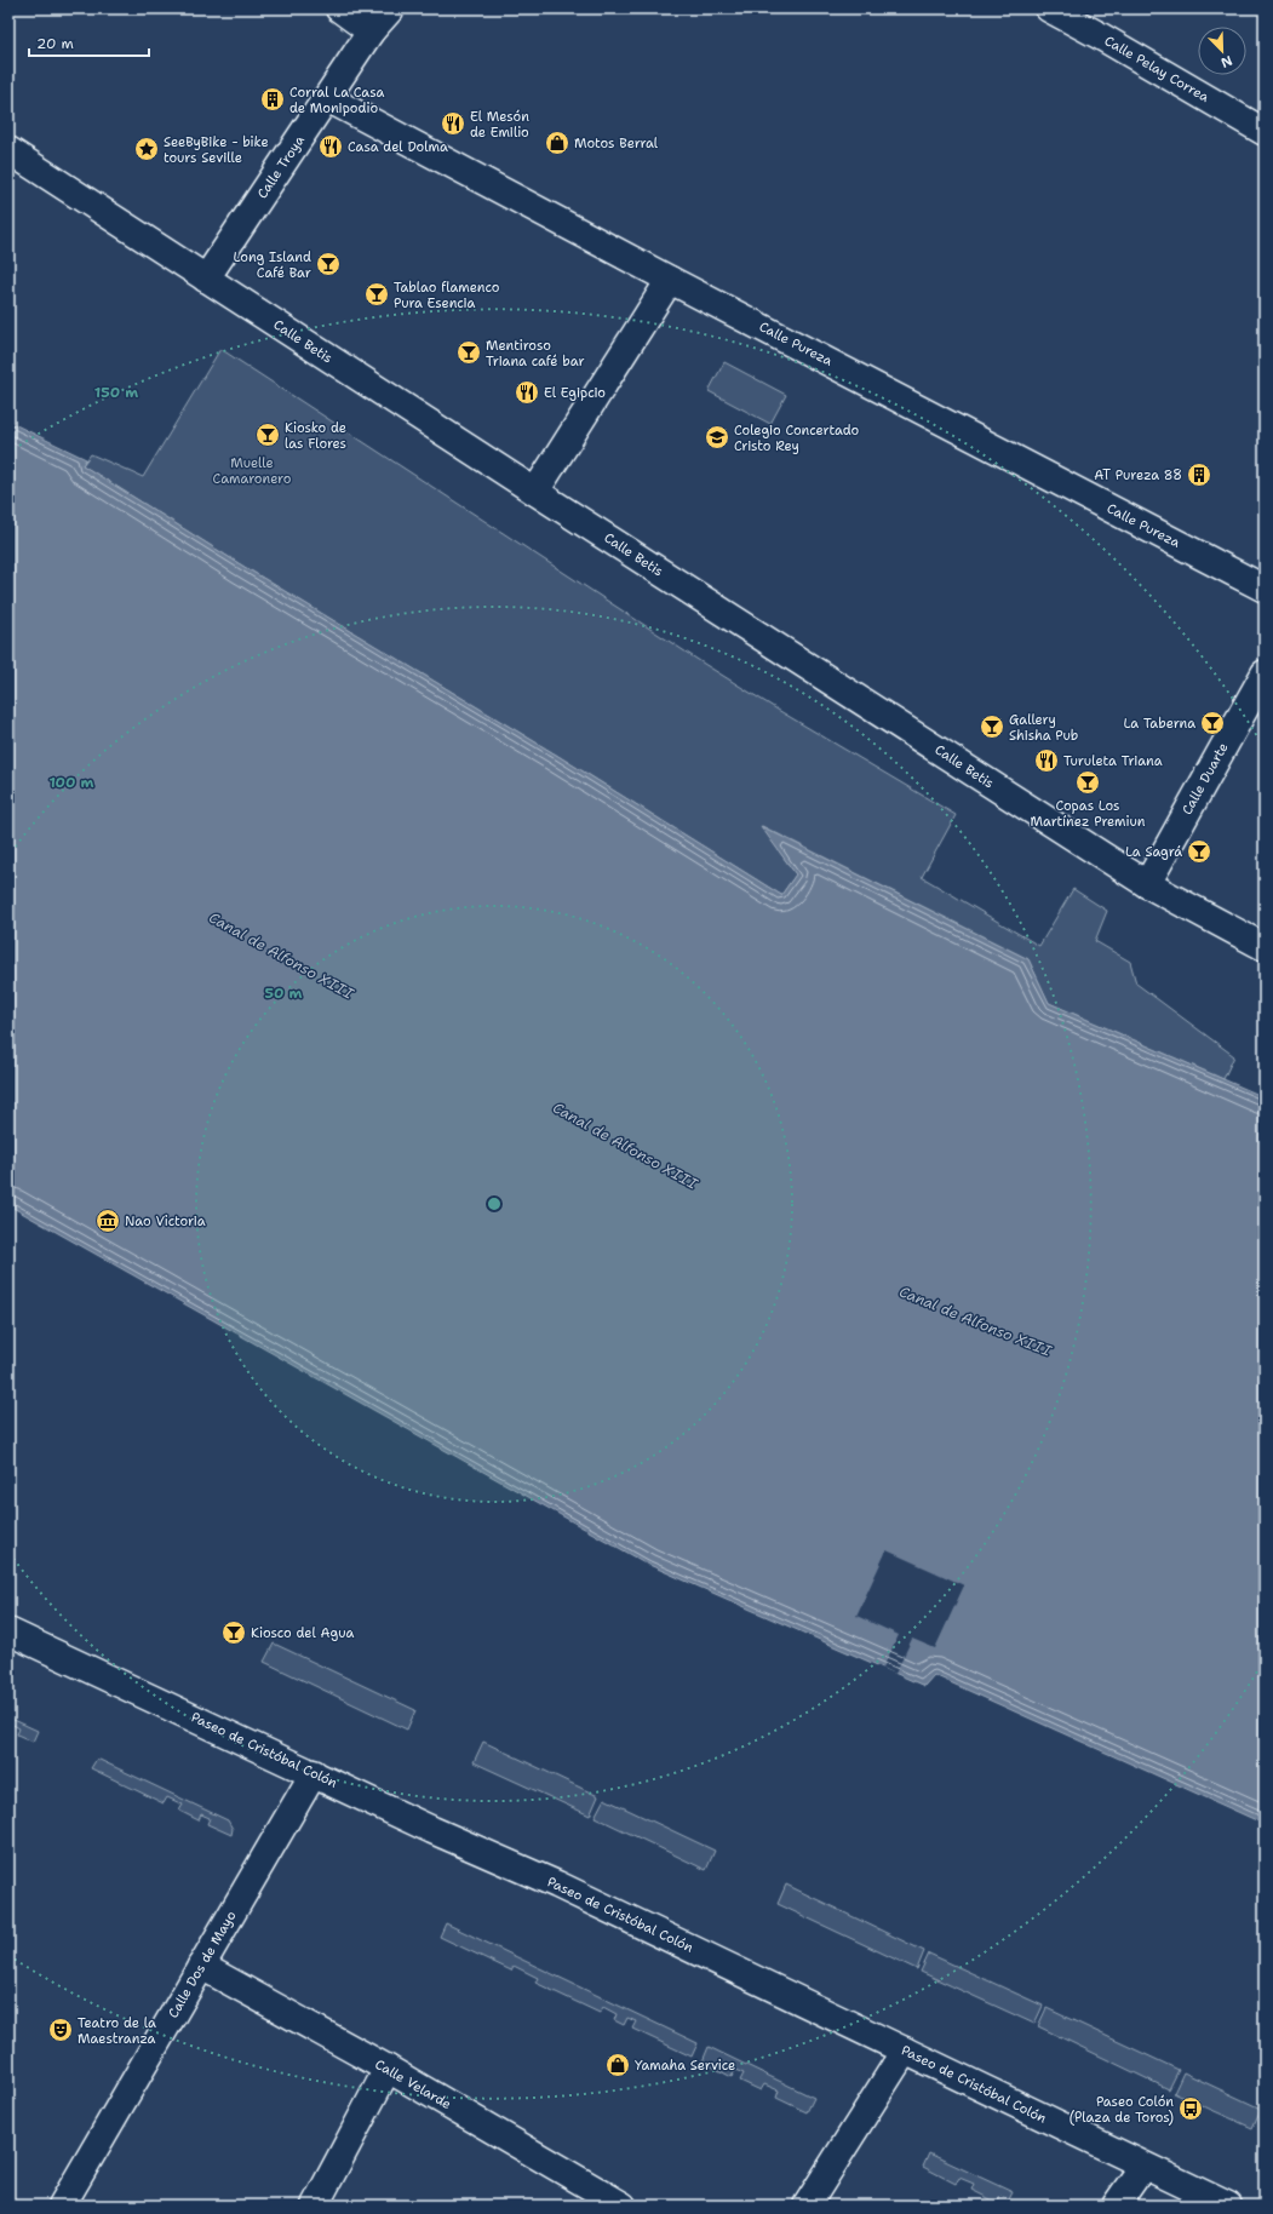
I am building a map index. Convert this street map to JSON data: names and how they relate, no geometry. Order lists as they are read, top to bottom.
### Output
{
  "streets": {
    "street": [
      "Calle Pelay Correa",
      "Calle Troya",
      "Calle Betis",
      "Calle Pureza",
      "Calle Duarte",
      "Paseo de Cristóbal Colón",
      "Calle Dos de Mayo",
      "Calle Velarde"
    ]
  },
  "crossings": [
    ["Calle Troya", "Calle Betis"],
    ["Calle Troya", "Calle Pureza"],
    ["Calle Betis", "Calle Duarte"],
    ["Paseo de Cristóbal Colón", "Calle Dos de Mayo"],
    ["Calle Dos de Mayo", "Calle Velarde"]
  ],
  "water": ["Canal de Alfonso XIII"],
  "parks": ["Muelle Camaronero"],
  "places": {
    "building": ["Corral La Casa de Monipodio", "AT Pureza 88"],
    "restaurant": [
      "El Mesón de Emilio",
      "Casa del Dolma",
      "El Egipcio",
      "Turuleta Triana"
    ],
    "shop": ["Motos Berral", "Yamaha Service"],
    "place": ["SeeByBike - bike tours Seville"],
    "bar": [
      "Long Island Café Bar",
      "Tablao flamenco Pura Esencia",
      "Mentiroso Triana café bar",
      "Kiosko de las Flores",
      "La Taberna",
      "Gallery Shisha Pub",
      "Copas Los Martínez Premiun",
      "La Sagrá",
      "Kiosco del Agua"
    ],
    "school or university": ["Colegio Concertado Cristo Rey"],
    "museum": ["Nao Victoria"],
    "theatre": ["Teatro de la Maestranza"],
    "bus stop": ["Paseo Colón (Plaza de Toros)"]
  },
  "scale_bar": "20 m",
  "north": "bottom right",
  "rings": ["150 m", "100 m", "50 m"]
}
